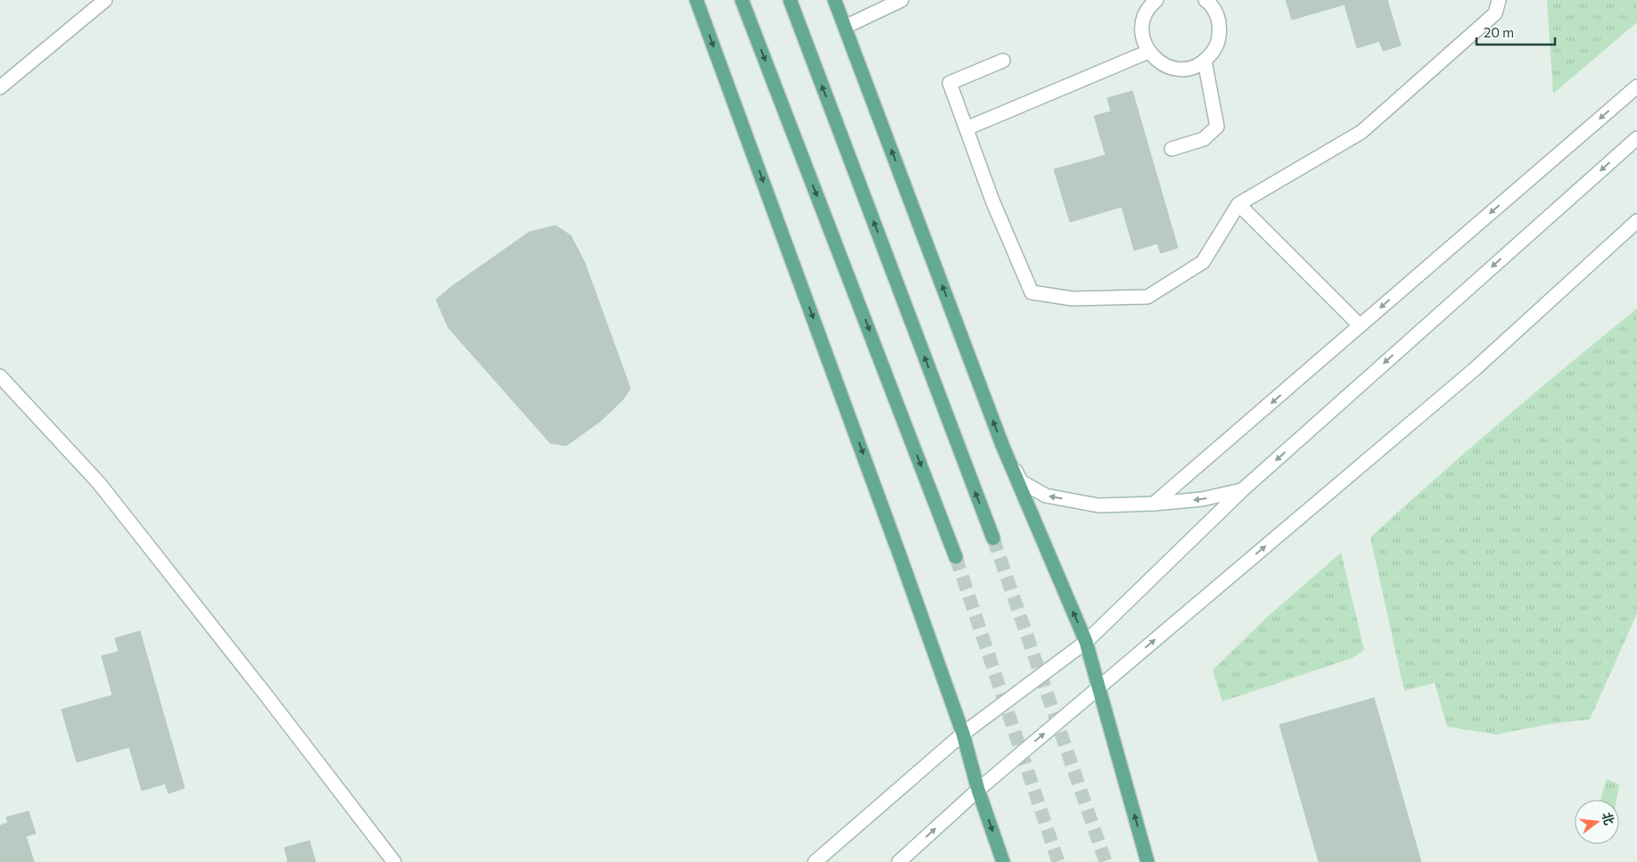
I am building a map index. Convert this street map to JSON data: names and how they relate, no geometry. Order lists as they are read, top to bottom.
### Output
{
  "scale_bar": "20 m",
  "north": "right"
}
